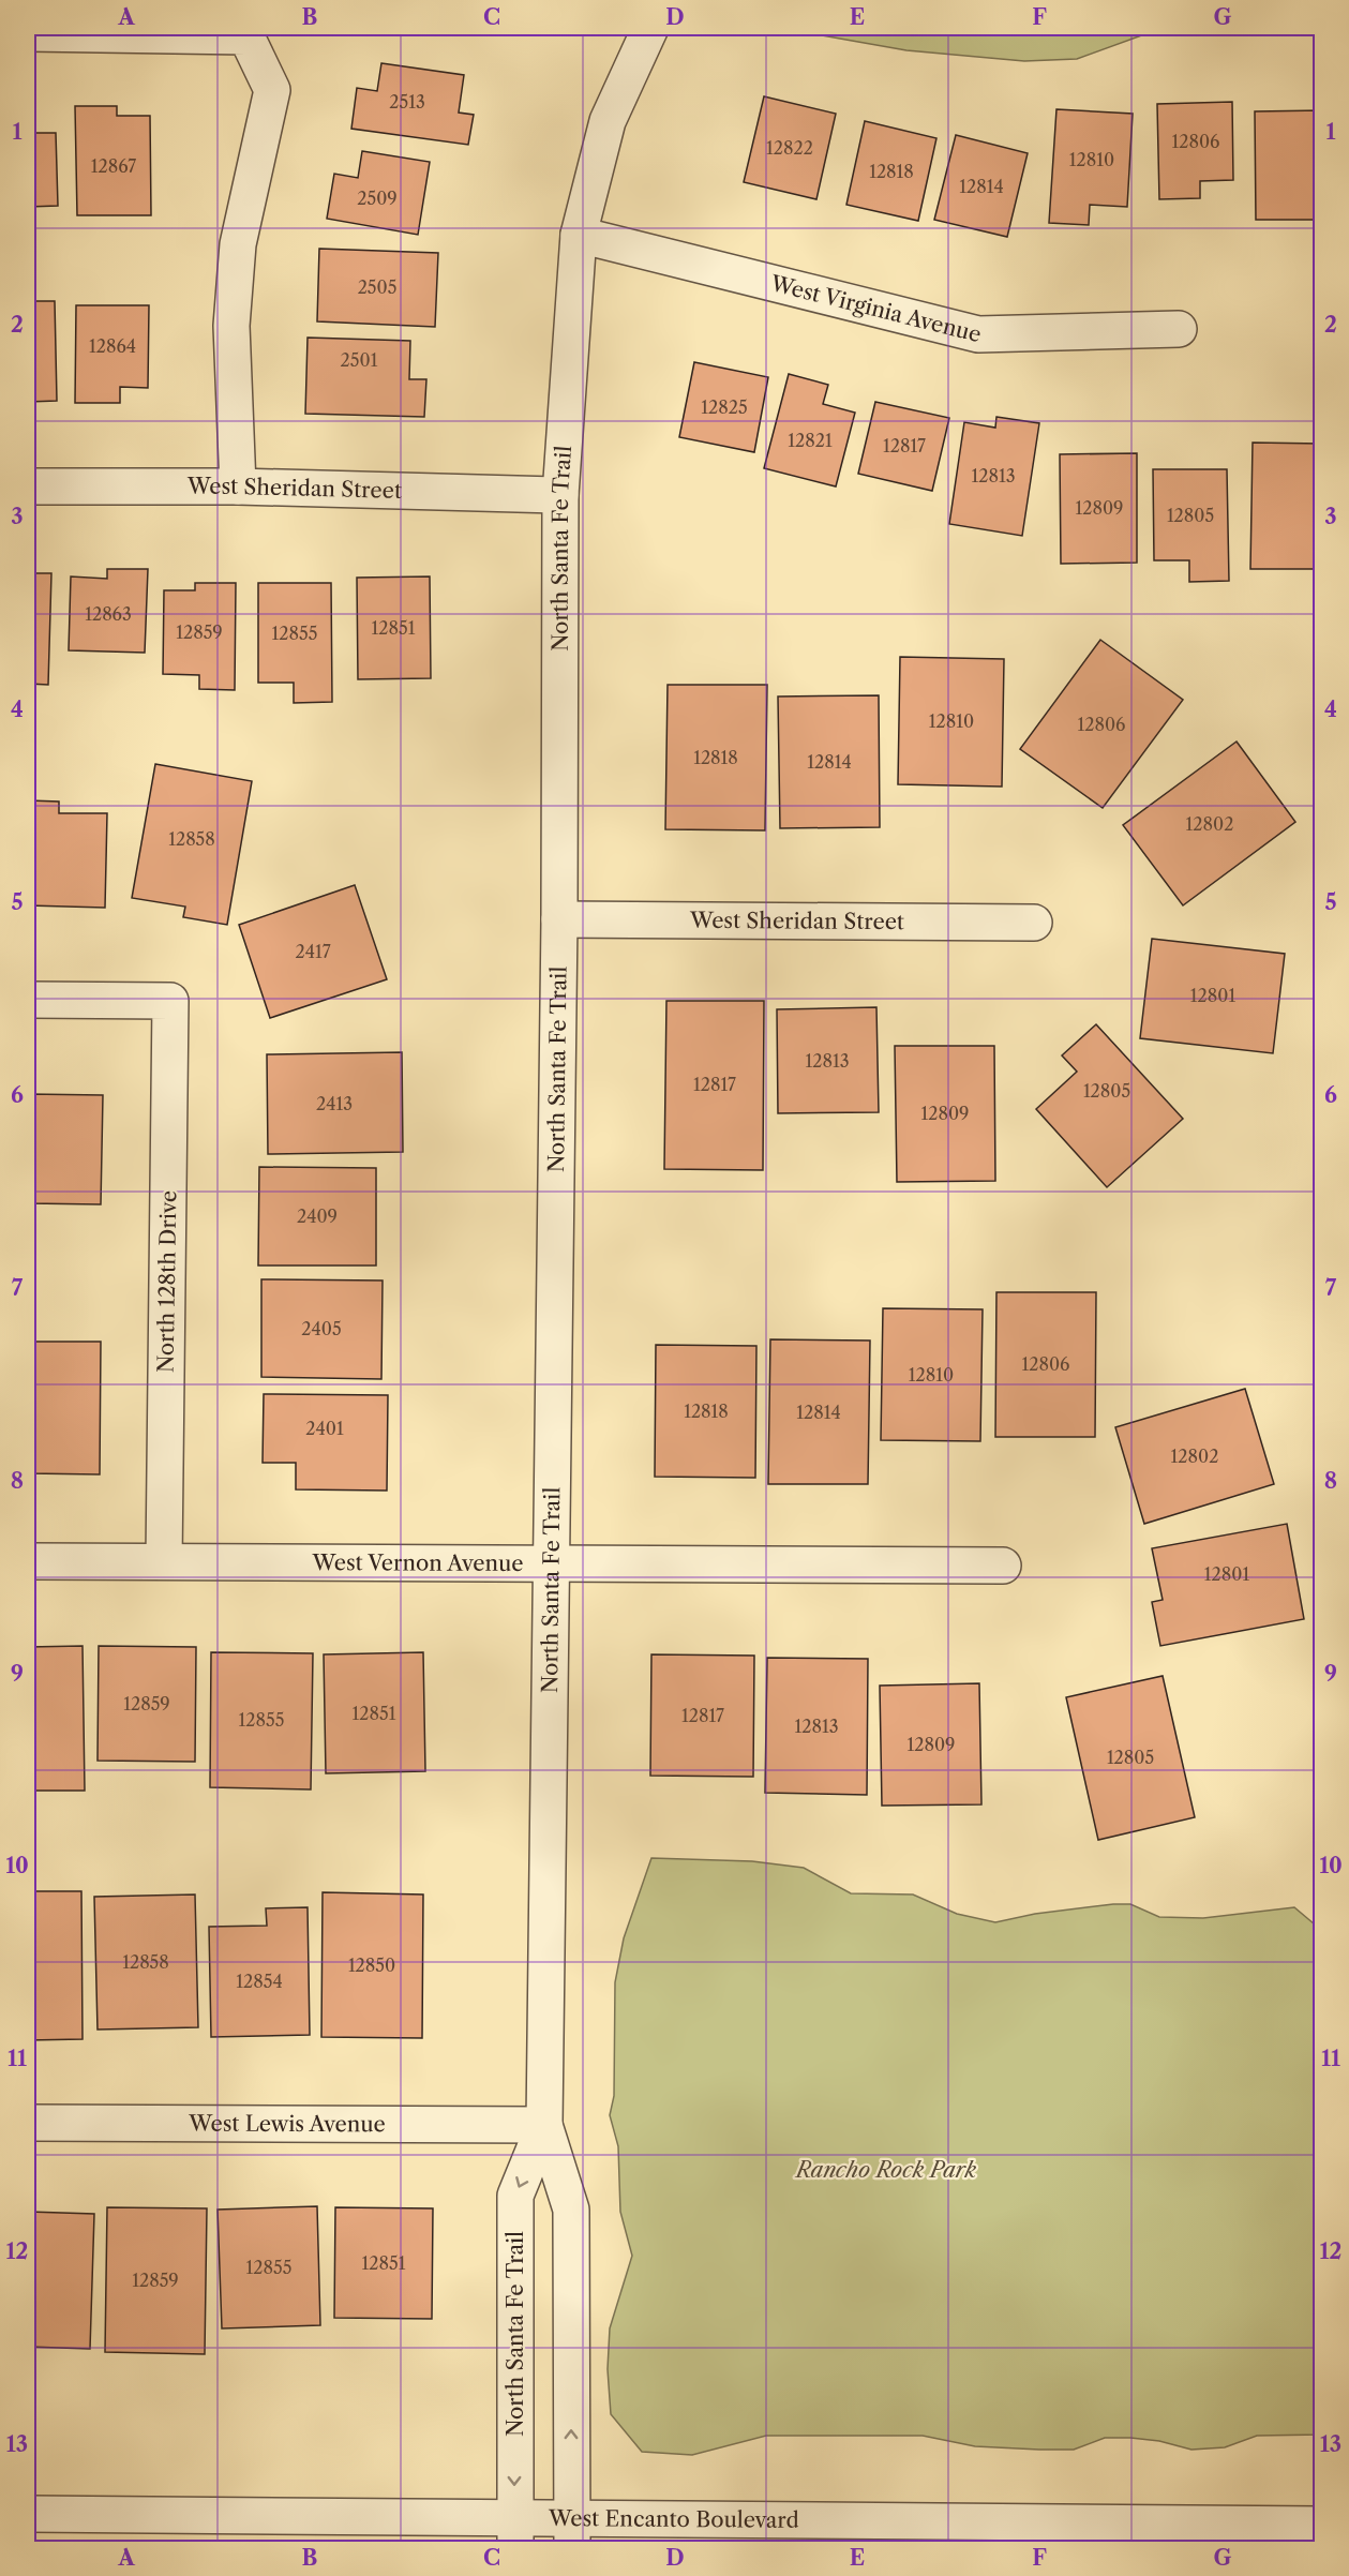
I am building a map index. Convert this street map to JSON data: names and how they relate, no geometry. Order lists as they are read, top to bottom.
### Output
{
  "streets": {
    "street": [
      "West Virginia Avenue",
      "West Sheridan Street",
      "North Santa Fe Trail",
      "North 128th Drive",
      "West Vernon Avenue",
      "West Lewis Avenue",
      "West Encanto Boulevard"
    ]
  },
  "crossings": [
    ["West Virginia Avenue", "North Santa Fe Trail"],
    ["West Sheridan Street", "North Santa Fe Trail"],
    ["North Santa Fe Trail", "West Vernon Avenue"],
    ["North Santa Fe Trail", "West Lewis Avenue"],
    ["North Santa Fe Trail", "West Encanto Boulevard"],
    ["North 128th Drive", "West Vernon Avenue"]
  ],
  "parks": ["Rancho Rock Park"],
  "house_numbers": [
    "2513",
    "12806",
    "12822",
    "12810",
    "12867",
    "12818",
    "12814",
    "2509",
    "2505",
    "12864",
    "2501",
    "12825",
    "12821",
    "12817",
    "12813",
    "12809",
    "12805",
    "12863",
    "12851",
    "12859",
    "12855",
    "12810",
    "12806",
    "12818",
    "12814",
    "12802",
    "12858",
    "2417",
    "12801",
    "12813",
    "12817",
    "12805",
    "2413",
    "12809",
    "2409",
    "2405",
    "12806",
    "12810",
    "12818",
    "12814",
    "2401",
    "12802",
    "12801",
    "12859",
    "12851",
    "12817",
    "12855",
    "12813",
    "12809",
    "12805",
    "12858",
    "12850",
    "12854",
    "12851",
    "12855",
    "12859"
  ],
  "grid": {
    "columns": [
      "A",
      "B",
      "C",
      "D",
      "E",
      "F",
      "G"
    ],
    "rows": [
      "1",
      "2",
      "3",
      "4",
      "5",
      "6",
      "7",
      "8",
      "9",
      "10",
      "11",
      "12",
      "13"
    ]
  }
}
